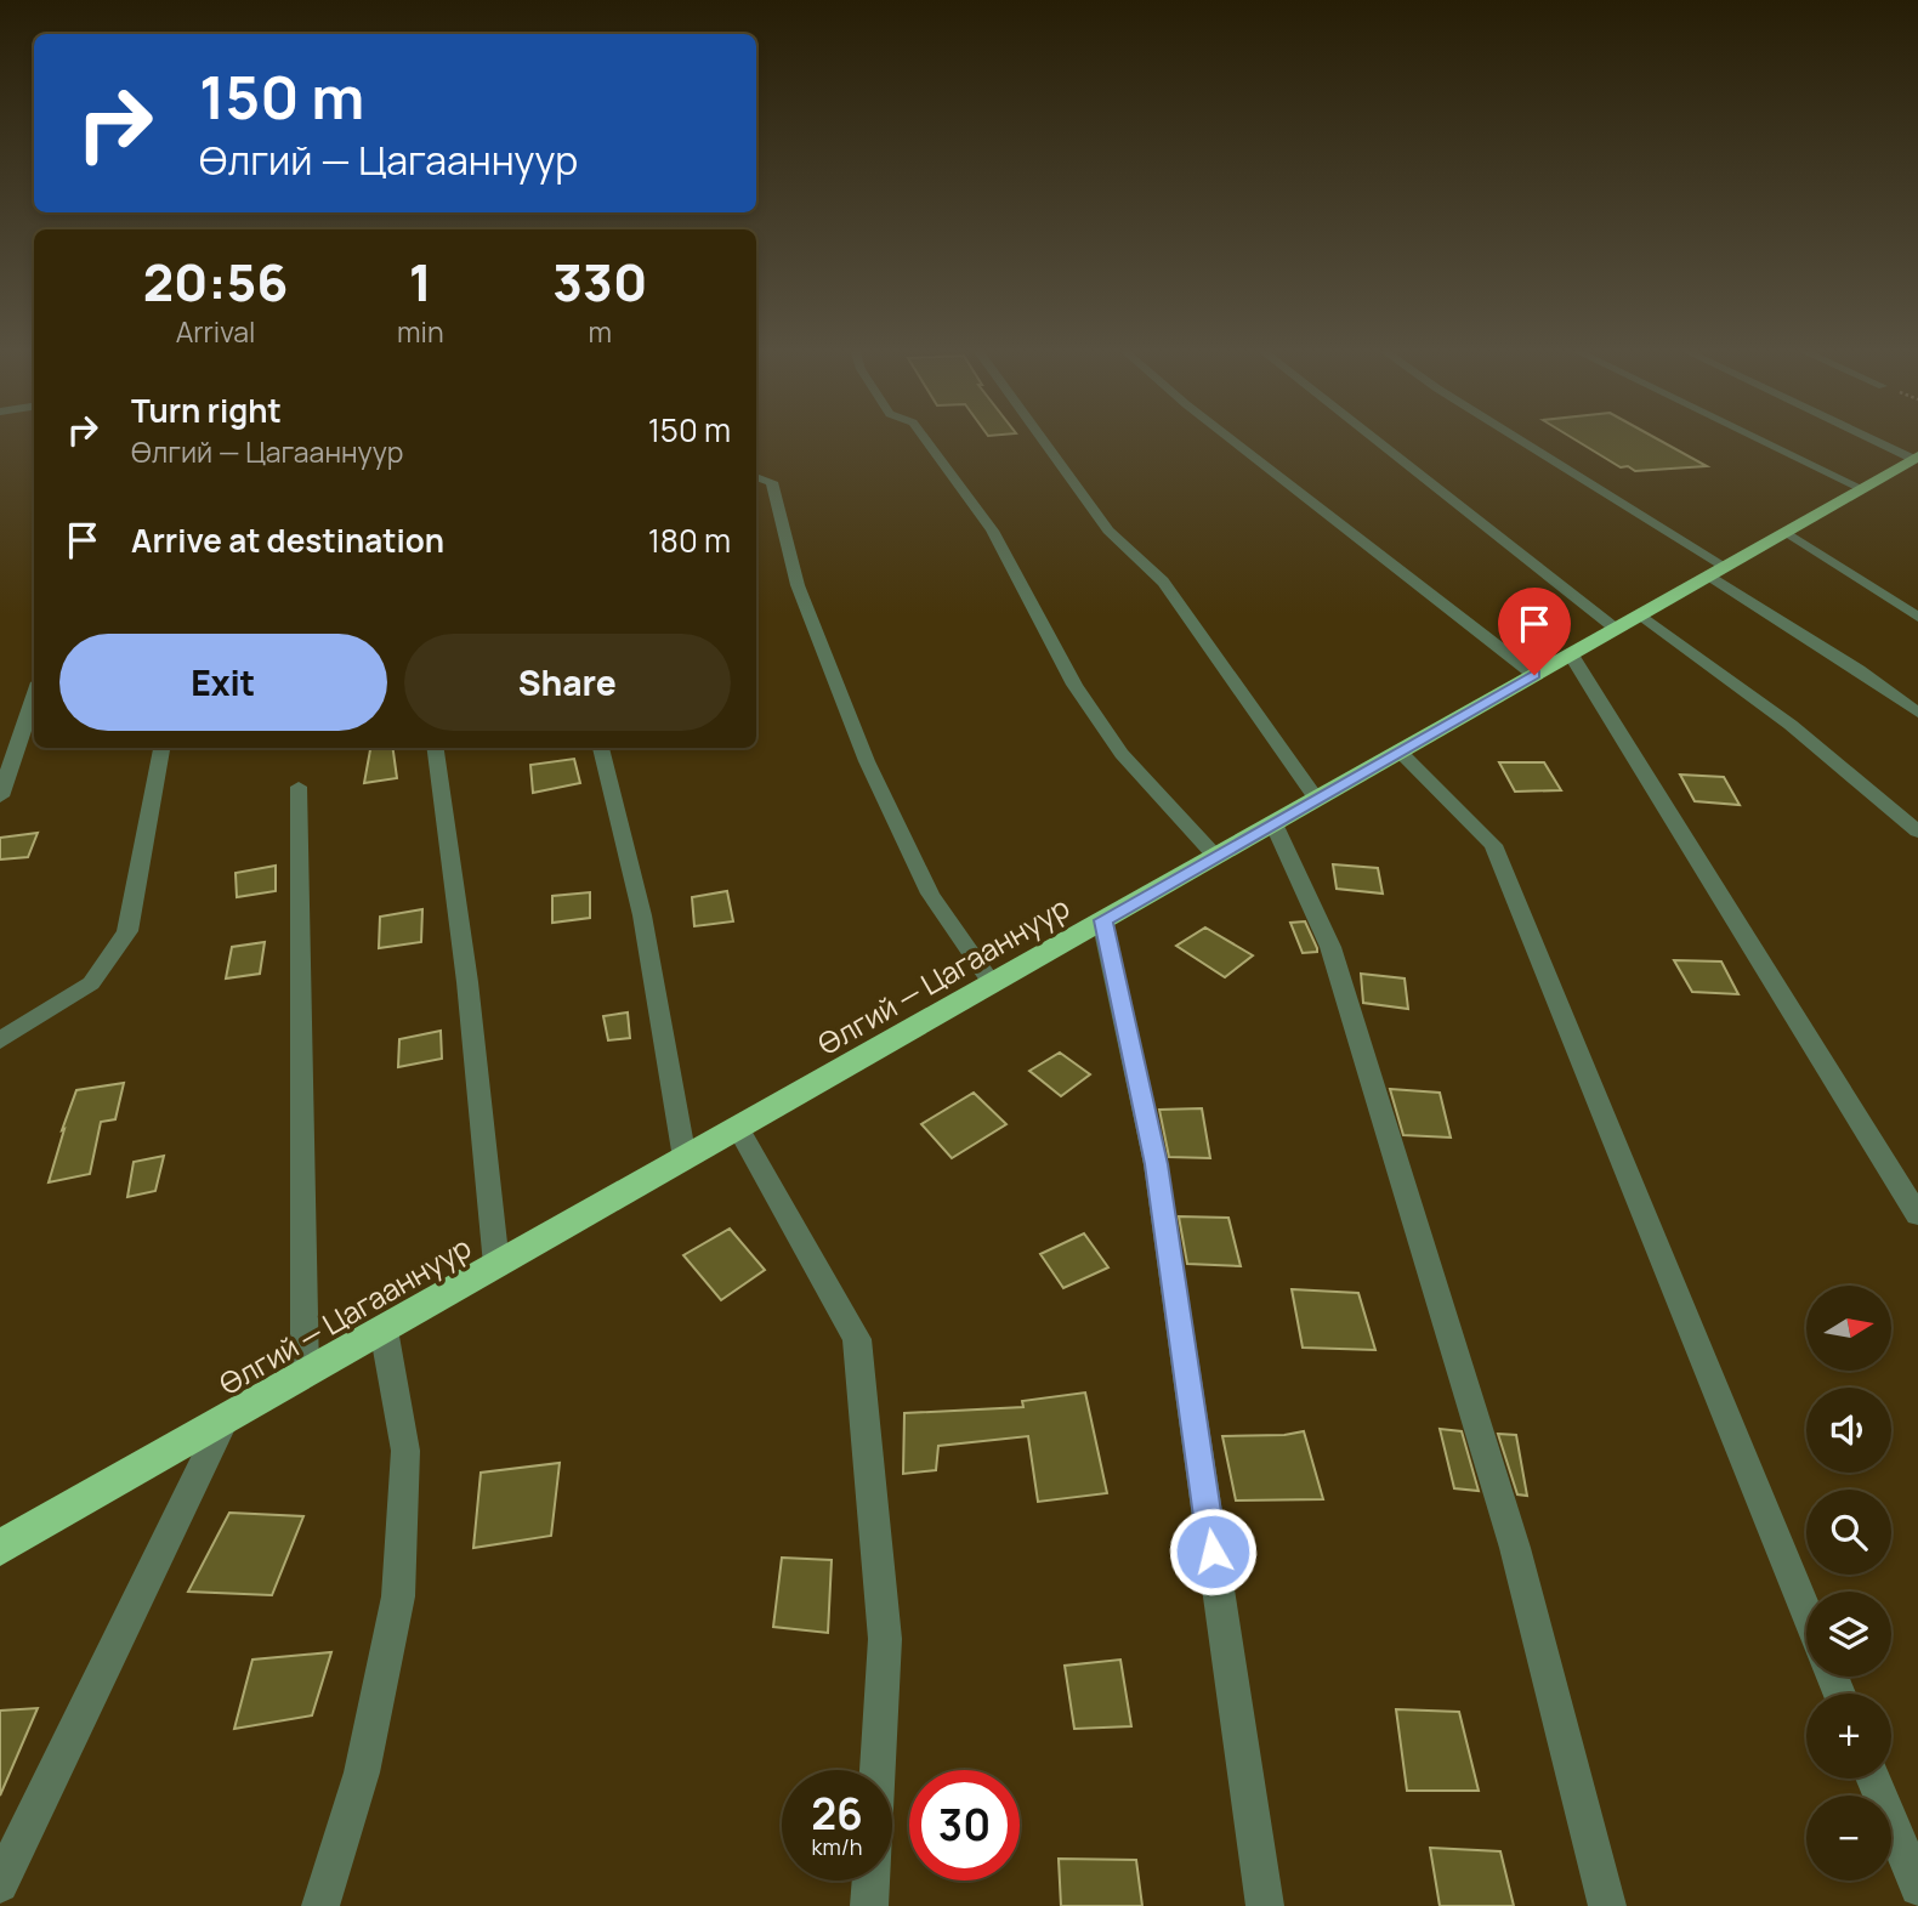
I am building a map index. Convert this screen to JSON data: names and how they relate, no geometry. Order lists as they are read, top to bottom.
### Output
{
  "streets": {
    "highway": ["Өлгий — Цагааннуур"]
  },
  "north": "right",
  "page": {
    "turn": ["150 m", "Өлгий — Цагааннуур"],
    "eta": [
      "20:56",
      "Arrival",
      "1",
      "min",
      "330",
      "m"
    ],
    "list": [
      {
        "name": "Turn right",
        "note": "Өлгий — Цагааннуур",
        "value": "150 m"
      },
      {
        "name": "Arrive at destination",
        "value": "180 m"
      }
    ],
    "buttons": ["Exit", "Share"],
    "map_buttons": ["+", "−"],
    "speed": "26 km/h",
    "limit": "30"
  }
}
